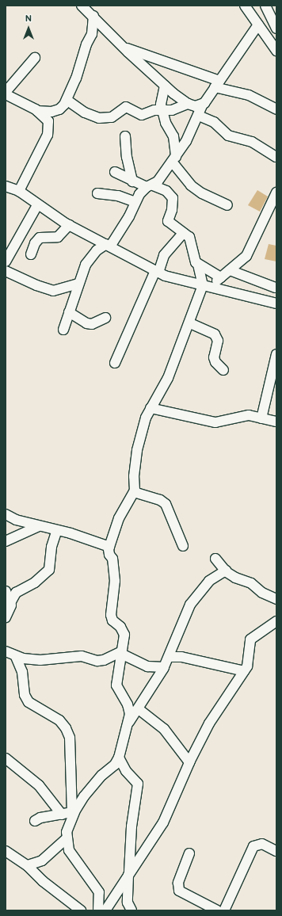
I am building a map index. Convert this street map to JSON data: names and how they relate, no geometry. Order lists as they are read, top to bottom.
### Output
{
  "north": "top"
}
